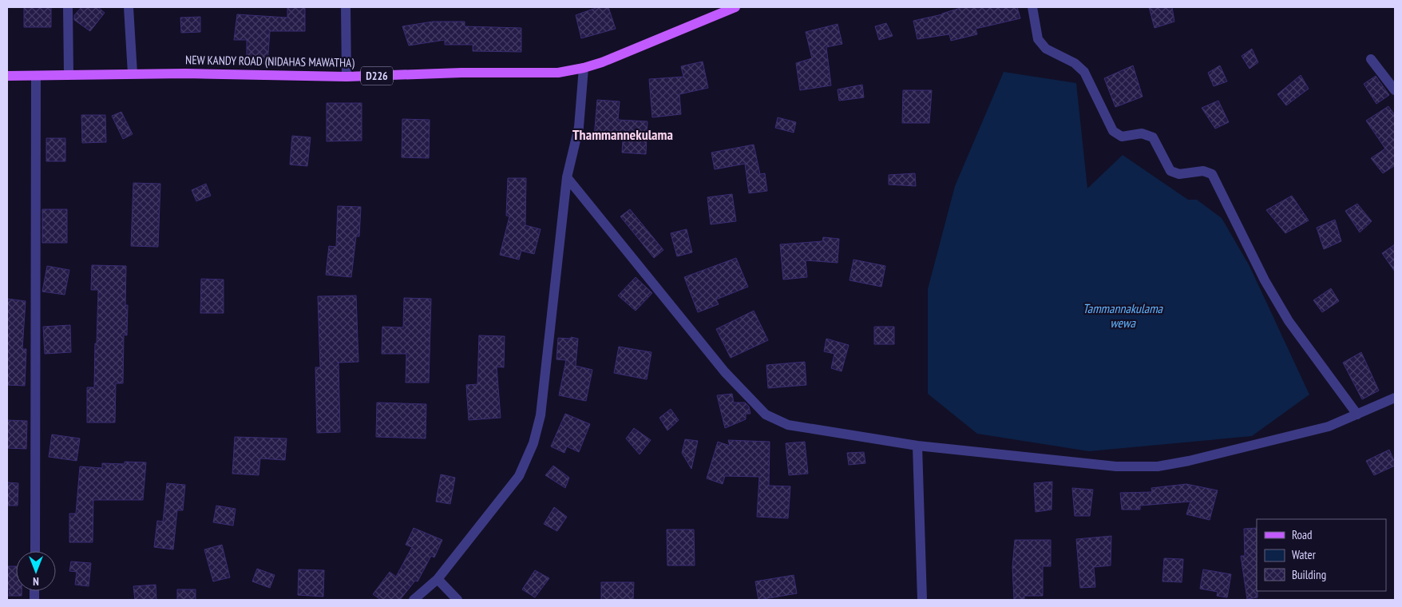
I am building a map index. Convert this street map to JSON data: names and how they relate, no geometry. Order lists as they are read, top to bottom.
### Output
{
  "streets": {
    "main road": ["NEW KANDY ROAD (NIDAHAS MAWATHA)", "D226"]
  },
  "districts": ["Thammannekulama"],
  "water": ["Tammannakulama wewa"],
  "legend": ["Road", "Water", "Building"],
  "north": "bottom"
}
